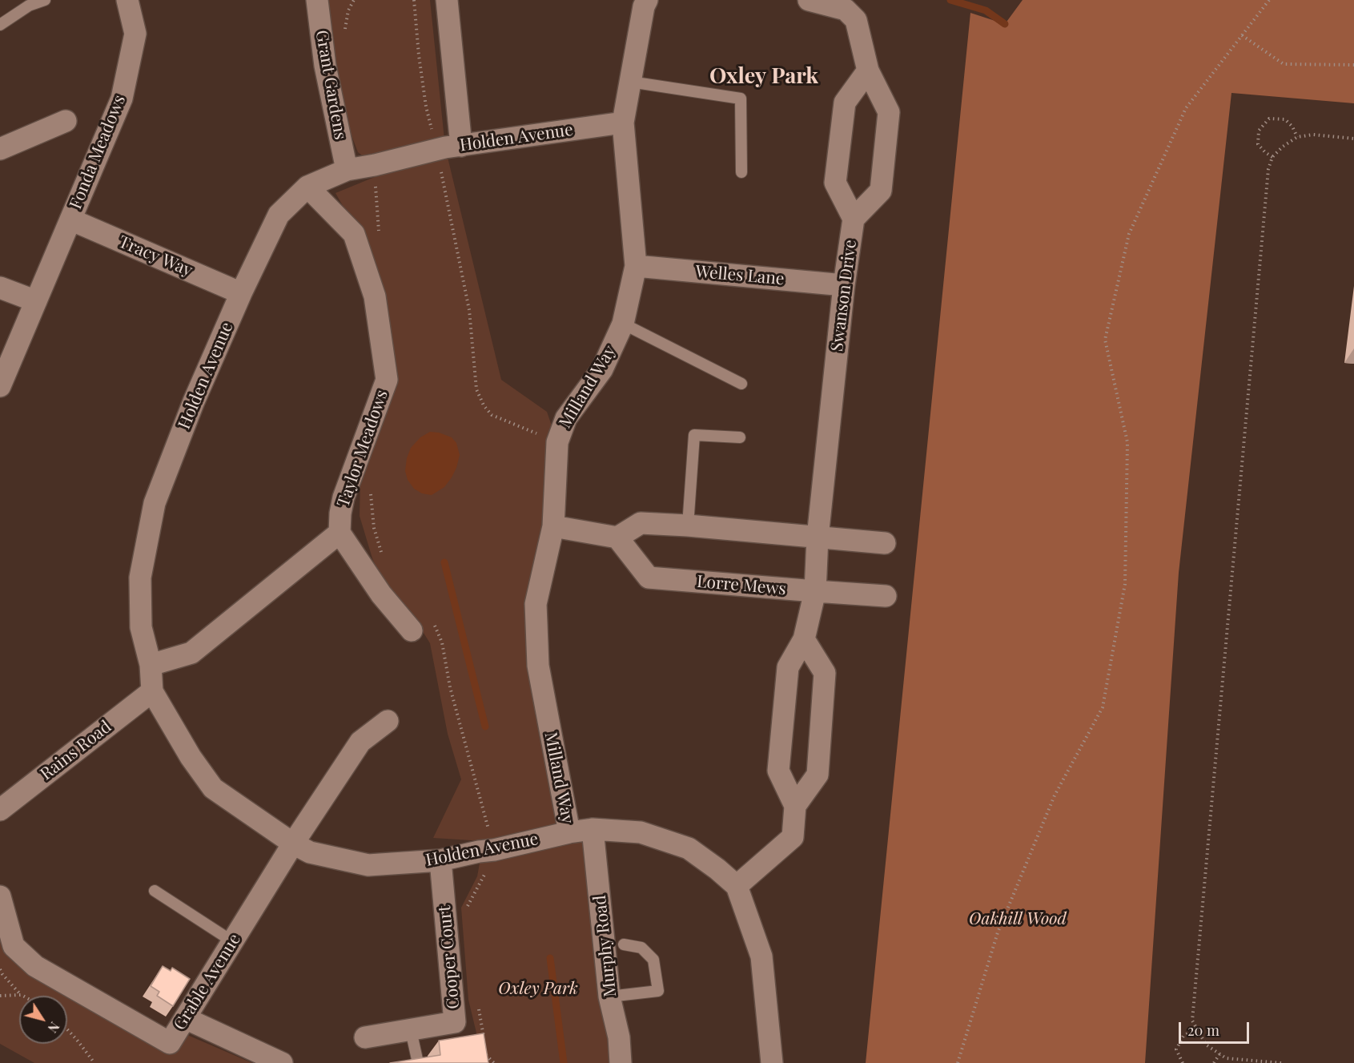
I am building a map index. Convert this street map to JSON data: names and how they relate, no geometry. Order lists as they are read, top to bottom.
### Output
{
  "streets": {
    "street": [
      "Grant Gardens",
      "Holden Avenue",
      "Fonda Meadows",
      "Tracy Way",
      "Welles Lane",
      "Swanson Drive",
      "Milland Way",
      "Taylor Meadows",
      "Lorre Mews",
      "Rains Road",
      "Murphy Road",
      "Cooper Court",
      "Grable Avenue"
    ]
  },
  "crossings": [
    ["Grant Gardens", "Holden Avenue"],
    ["Holden Avenue", "Tracy Way"],
    ["Holden Avenue", "Swanson Drive"],
    ["Holden Avenue", "Milland Way"],
    ["Holden Avenue", "Taylor Meadows"],
    ["Holden Avenue", "Rains Road"],
    ["Holden Avenue", "Murphy Road"],
    ["Holden Avenue", "Cooper Court"],
    ["Holden Avenue", "Grable Avenue"],
    ["Fonda Meadows", "Tracy Way"],
    ["Welles Lane", "Swanson Drive"],
    ["Welles Lane", "Milland Way"],
    ["Swanson Drive", "Lorre Mews"]
  ],
  "districts": ["Oxley Park"],
  "parks": ["Oakhill Wood", "Oxley Park"],
  "scale_bar": "20 m",
  "north": "bottom right"
}
